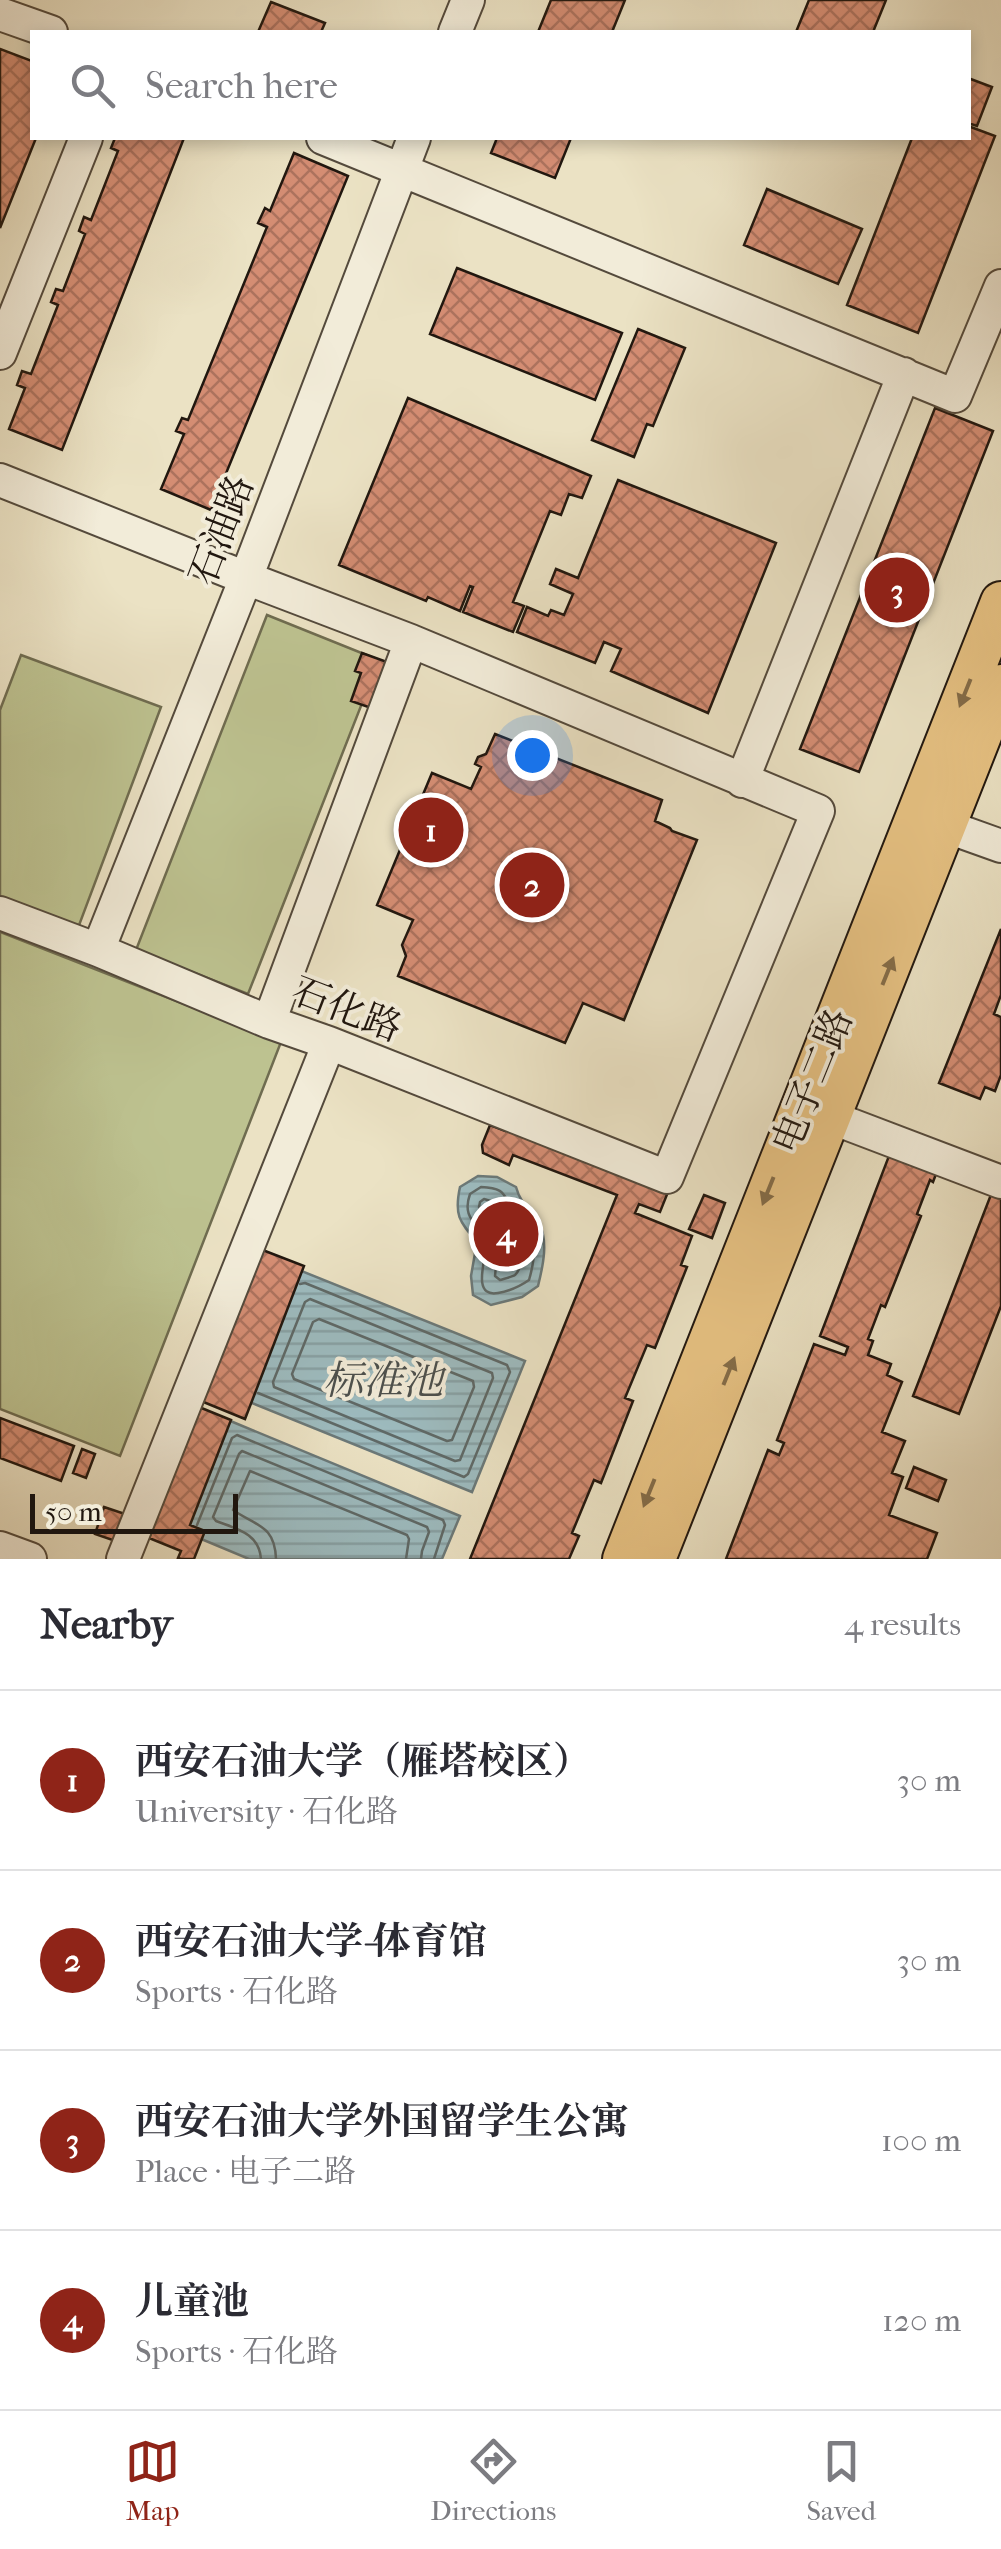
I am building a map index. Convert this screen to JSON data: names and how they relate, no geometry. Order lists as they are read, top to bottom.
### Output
{
  "streets": {
    "main road": ["电子二路"],
    "street": ["石油路", "石化路"]
  },
  "crossings": [
    ["石油路", "石化路"]
  ],
  "water": ["标准池"],
  "scale_bar": "50 m",
  "page": {
    "search": "Search here",
    "pins": [
      "3",
      "1",
      "2",
      "4"
    ],
    "scale": "50 m",
    "heading": ["Nearby", "4 results"],
    "list": [
      {
        "mark": "1",
        "name": "西安石油大学（雁塔校区）",
        "note": "University · 石化路",
        "value": "30 m"
      },
      {
        "mark": "2",
        "name": "西安石油大学-体育馆",
        "note": "Sports · 石化路",
        "value": "30 m"
      },
      {
        "mark": "3",
        "name": "西安石油大学外国留学生公寓",
        "note": "Place · 电子二路",
        "value": "100 m"
      },
      {
        "mark": "4",
        "name": "儿童池",
        "note": "Sports · 石化路",
        "value": "120 m"
      }
    ],
    "nav": ["Map", "Directions", "Saved"]
  }
}
